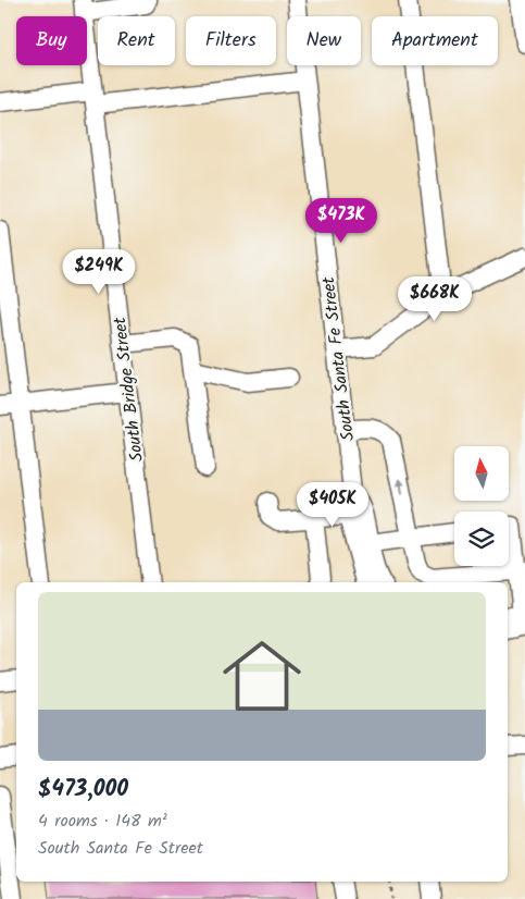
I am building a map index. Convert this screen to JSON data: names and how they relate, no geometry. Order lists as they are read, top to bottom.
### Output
{
  "streets": {
    "street": ["South Santa Fe Street", "South Bridge Street"]
  },
  "north": "top",
  "page": {
    "chip": [
      "Buy",
      "Rent",
      "Filters",
      "New",
      "Apartment"
    ],
    "price": [
      "$473K",
      "$249K",
      "$668K",
      "$405K"
    ],
    "list": [
      {
        "name": "$473,000",
        "note": "4 rooms · 148 m² · South Santa Fe Street"
      }
    ]
  }
}
